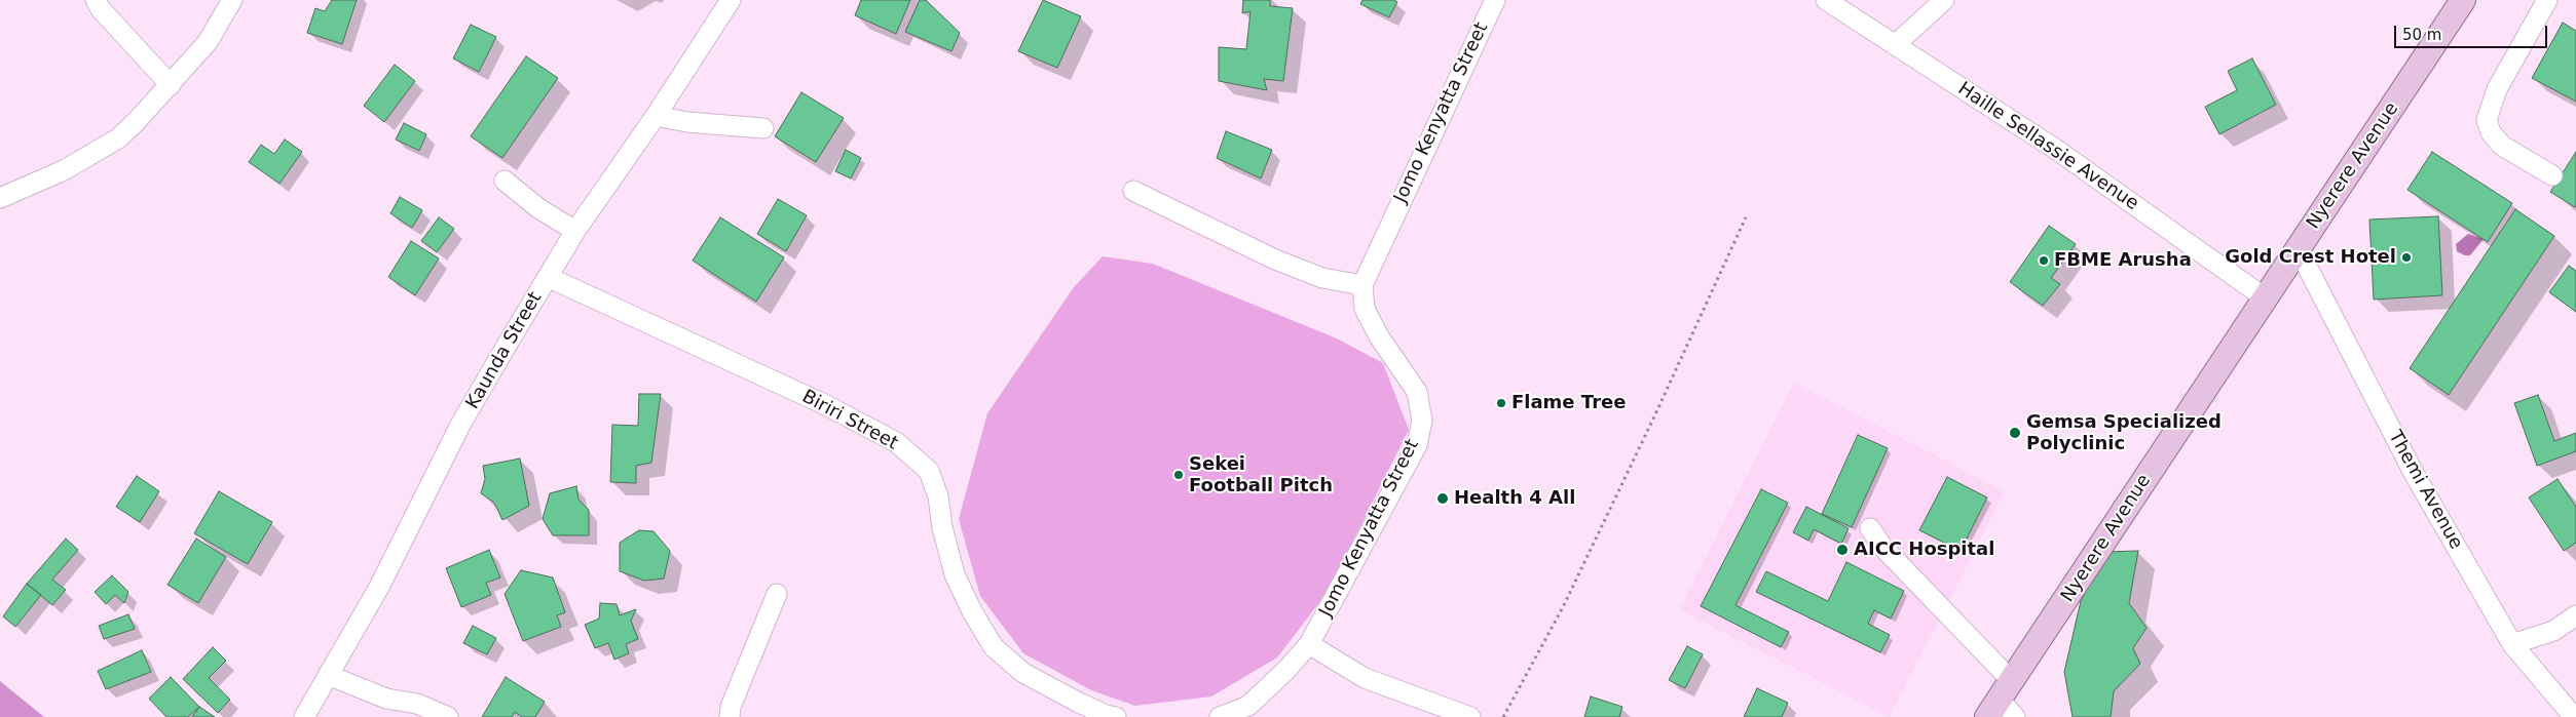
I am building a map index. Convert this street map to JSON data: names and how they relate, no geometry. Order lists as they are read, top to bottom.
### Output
{
  "streets": {
    "main road": ["Nyerere Avenue"],
    "street": [
      "Jomo Kenyatta Street",
      "Haille Sellassie Avenue",
      "Kaunda Street",
      "Biriri Street",
      "Themi Avenue"
    ]
  },
  "crossings": [
    ["Haille Sellassie Avenue", "Nyerere Avenue"],
    ["Nyerere Avenue", "Themi Avenue"],
    ["Kaunda Street", "Biriri Street"]
  ],
  "places": [
    "Gold Crest Hotel",
    "FBME Arusha",
    "Flame Tree",
    "Gemsa Specialized Polyclinic",
    "Sekei Football Pitch",
    "Health 4 All",
    "AICC Hospital"
  ],
  "scale_bar": "50 m"
}
